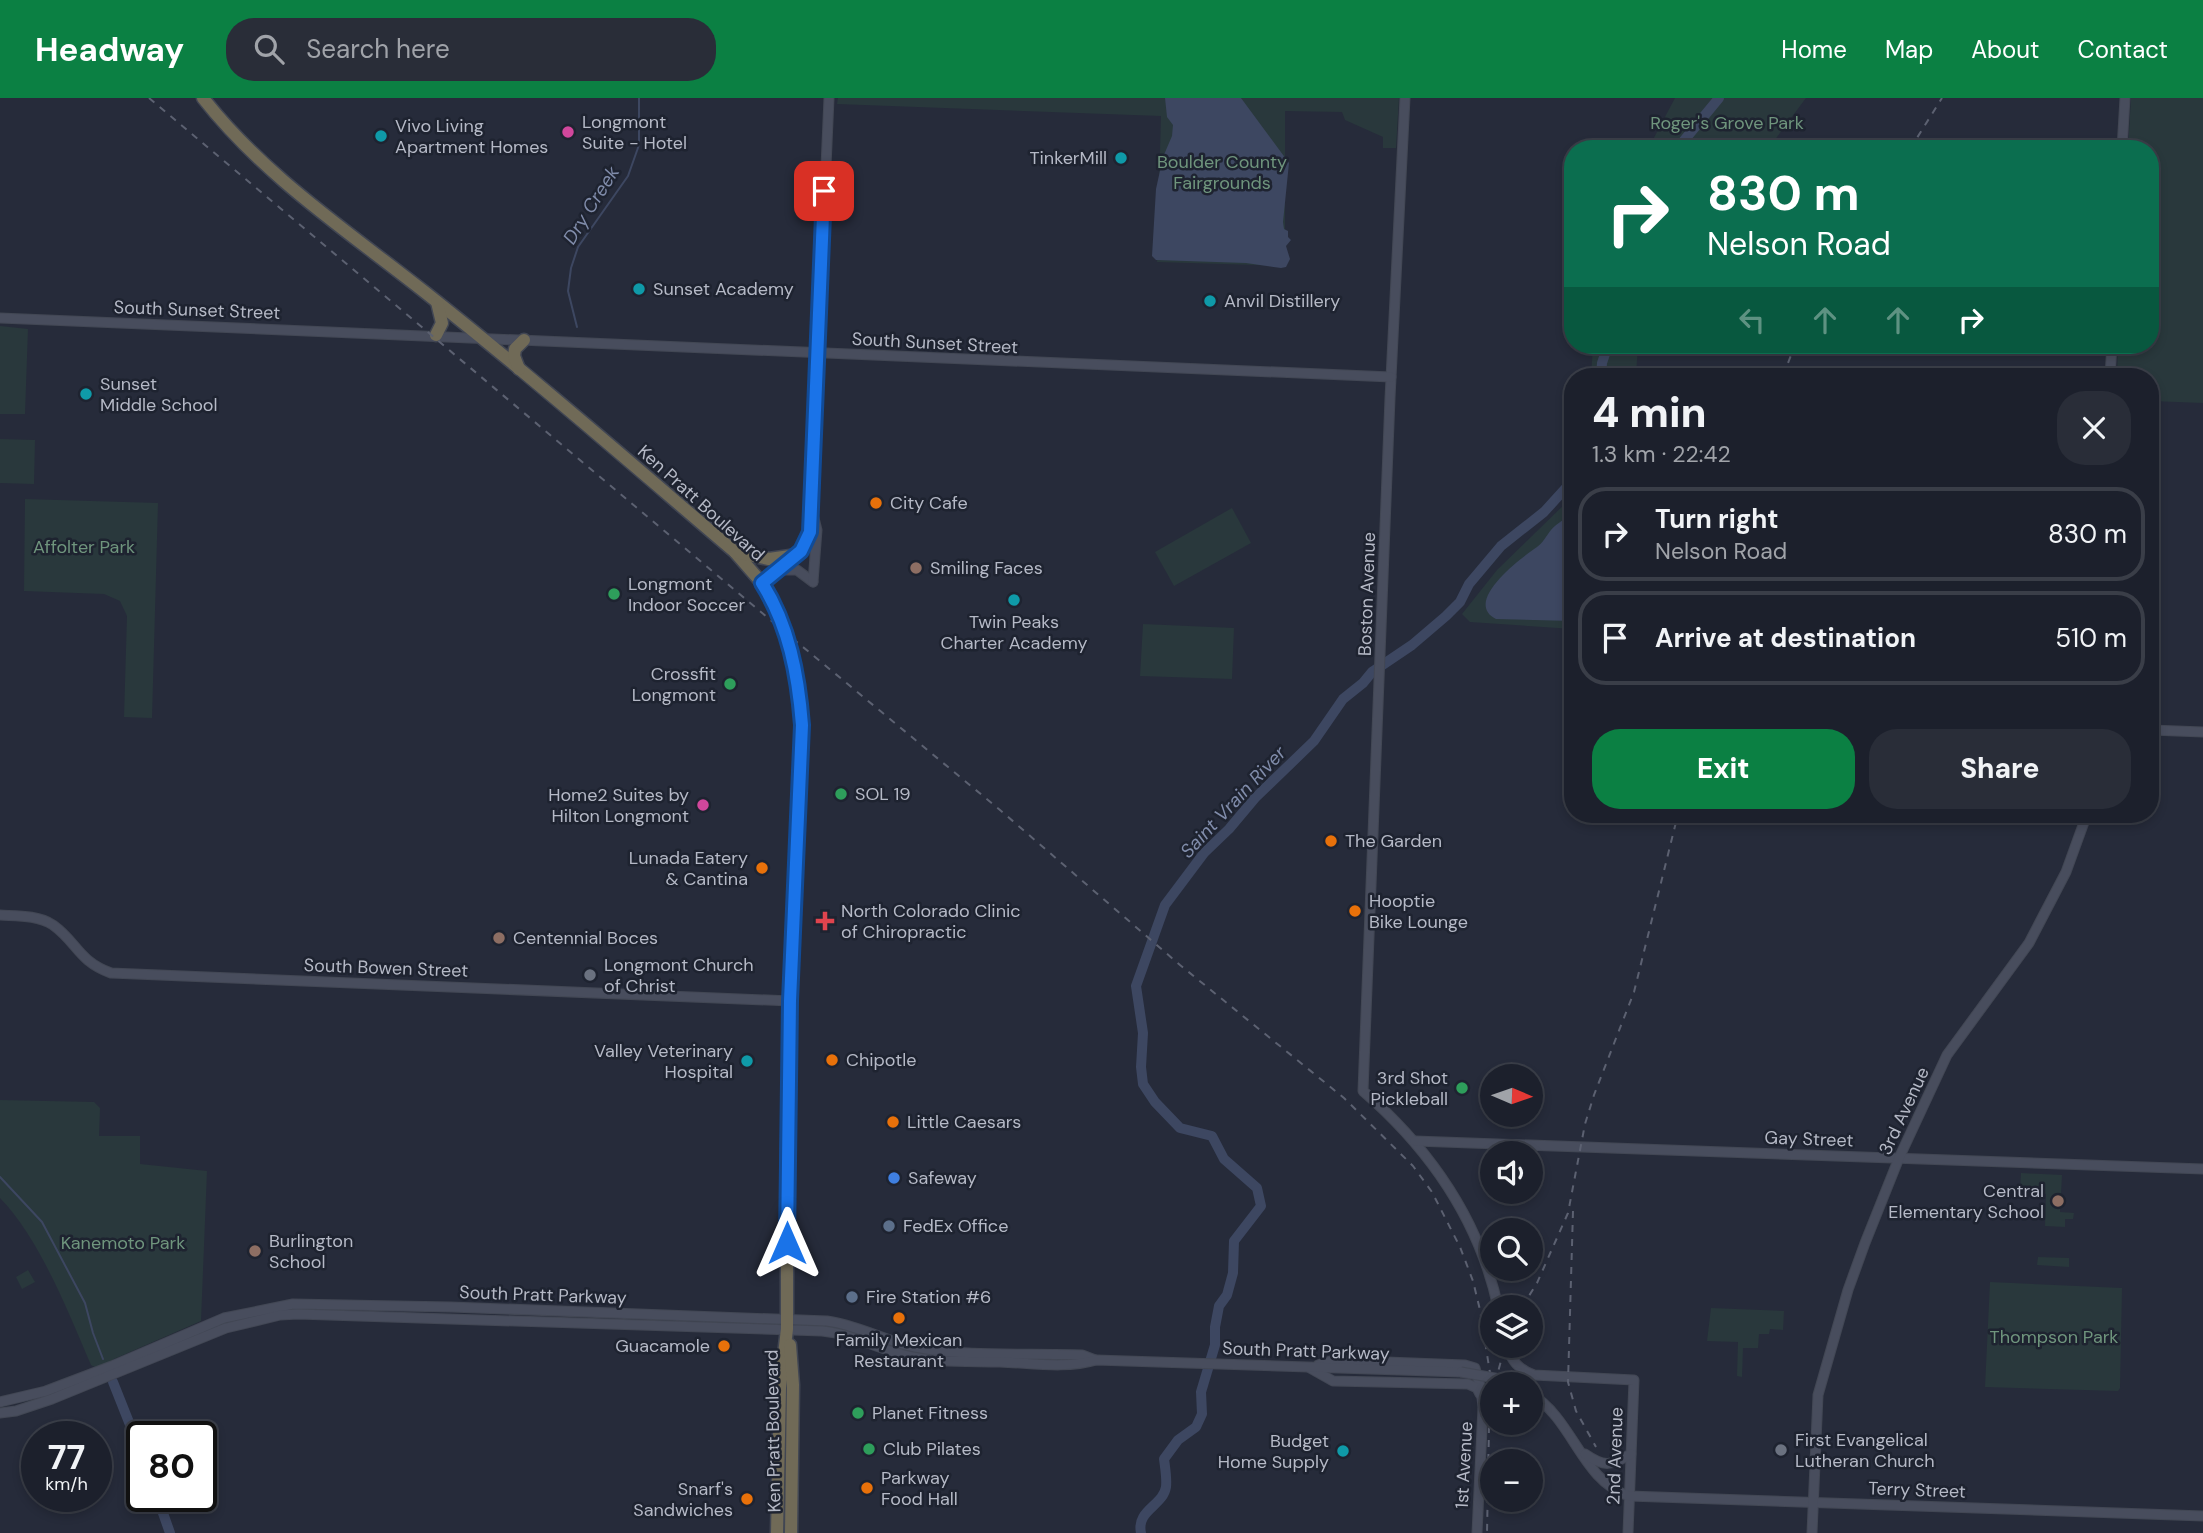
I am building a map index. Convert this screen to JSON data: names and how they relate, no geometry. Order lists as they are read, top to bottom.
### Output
{
  "streets": {
    "highway": ["Ken Pratt Boulevard"],
    "street": [
      "South Sunset Street",
      "Boston Avenue",
      "South Bowen Street",
      "3rd Avenue",
      "Gay Street",
      "South Pratt Parkway",
      "2nd Avenue",
      "1st Avenue",
      "Terry Street"
    ]
  },
  "crossings": [
    ["South Sunset Street", "Ken Pratt Boulevard"],
    ["South Sunset Street", "Boston Avenue"],
    ["Ken Pratt Boulevard", "South Bowen Street"],
    ["Ken Pratt Boulevard", "South Pratt Parkway"],
    ["Boston Avenue", "Gay Street"],
    ["3rd Avenue", "Gay Street"],
    ["3rd Avenue", "Terry Street"],
    ["South Pratt Parkway", "1st Avenue"],
    ["2nd Avenue", "Terry Street"]
  ],
  "water": ["Dry Creek", "Saint Vrain River"],
  "parks": [
    "Roger's Grove Park",
    "Boulder County Fairgrounds",
    "Affolter Park",
    "Kanemoto Park",
    "Thompson Park"
  ],
  "places": {
    "other": [
      "Longmont Suite - Hotel",
      "Vivo Living Apartment Homes",
      "TinkerMill",
      "Sunset Academy",
      "Anvil Distillery",
      "Sunset Middle School",
      "City Cafe",
      "Smiling Faces",
      "Longmont Indoor Soccer",
      "Twin Peaks Charter Academy",
      "Crossfit Longmont",
      "SOL 19",
      "Home2 Suites by Hilton Longmont",
      "The Garden",
      "Lunada Eatery & Cantina",
      "Hooptie Bike Lounge",
      "Centennial Boces",
      "Longmont Church of Christ",
      "Chipotle",
      "Valley Veterinary Hospital",
      "3rd Shot Pickleball",
      "Little Caesars",
      "Safeway",
      "Central Elementary School",
      "FedEx Office",
      "Burlington School",
      "Fire Station #6",
      "Family Mexican Restaurant",
      "Guacamole",
      "Planet Fitness",
      "Club Pilates",
      "First Evangelical Lutheran Church",
      "Budget Home Supply",
      "Parkway Food Hall",
      "Snarf's Sandwiches"
    ],
    "health": ["North Colorado Clinic of Chiropractic"]
  },
  "north": "right",
  "page": {
    "header": "Headway",
    "search": "Search here",
    "nav": [
      "Home",
      "Map",
      "About",
      "Contact"
    ],
    "turn": ["830 m", "Nelson Road"],
    "heading": ["4 min", "1.3 km · 22:42"],
    "list": [
      {
        "name": "Turn right",
        "note": "Nelson Road",
        "value": "830 m"
      },
      {
        "name": "Arrive at destination",
        "value": "510 m"
      }
    ],
    "buttons": ["Exit", "Share"],
    "map_buttons": ["+", "−"],
    "speed": "77 km/h",
    "limit": "80"
  }
}
